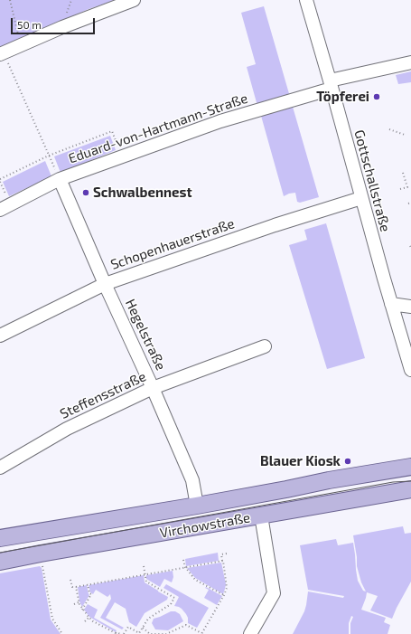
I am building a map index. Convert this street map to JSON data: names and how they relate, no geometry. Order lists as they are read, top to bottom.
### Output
{
  "streets": {
    "main road": ["Virchowstraße"],
    "street": [
      "Eduard-von-Hartmann-Straße",
      "Gottschallstraße",
      "Schopenhauerstraße",
      "Hegelstraße",
      "Steffensstraße"
    ]
  },
  "crossings": [
    ["Eduard-von-Hartmann-Straße", "Gottschallstraße"],
    ["Eduard-von-Hartmann-Straße", "Hegelstraße"],
    ["Gottschallstraße", "Schopenhauerstraße"],
    ["Schopenhauerstraße", "Hegelstraße"],
    ["Hegelstraße", "Steffensstraße"],
    ["Hegelstraße", "Virchowstraße"]
  ],
  "places": ["Töpferei", "Schwalbennest", "Blauer Kiosk"],
  "scale_bar": "50 m"
}
